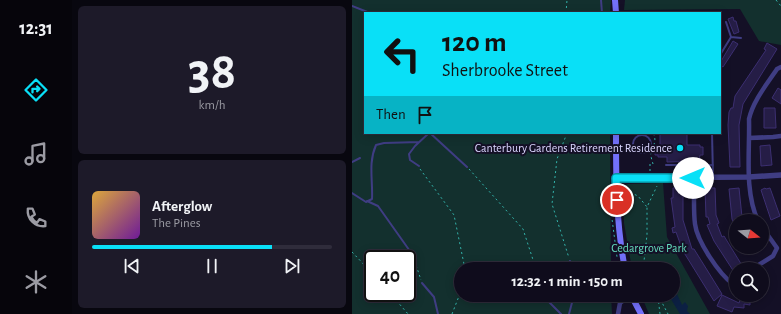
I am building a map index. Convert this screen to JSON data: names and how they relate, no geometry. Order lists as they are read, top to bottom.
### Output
{
  "parks": ["Cedargrove Park"],
  "places": ["Canterbury Gardens Retirement Residence"],
  "north": "right",
  "page": {
    "tabs": "12:31",
    "tile": ["38", "km/h"],
    "turn": ["120 m", "Sherbrooke Street"],
    "then": "Then",
    "song": ["Afterglow", "The Pines"],
    "limit": "40",
    "trip": "12:32 · 1 min · 150 m"
  }
}
